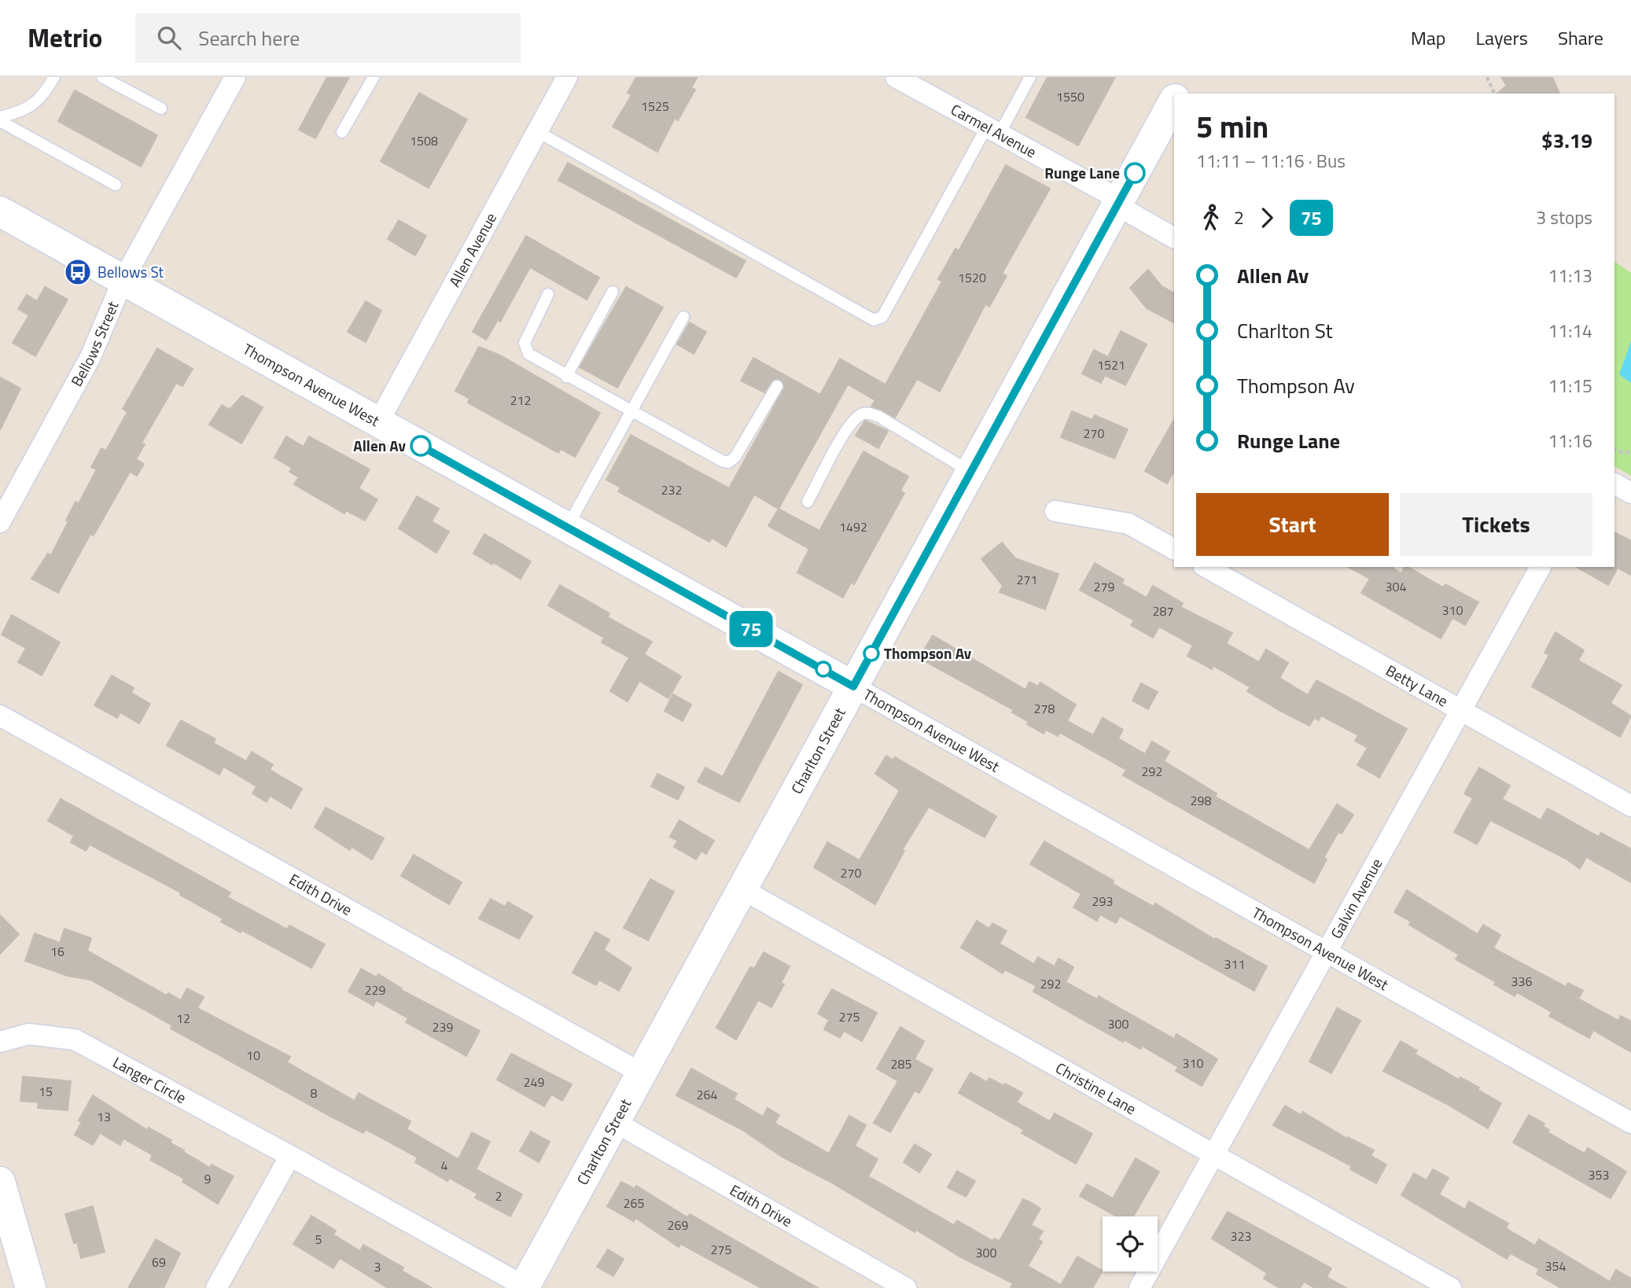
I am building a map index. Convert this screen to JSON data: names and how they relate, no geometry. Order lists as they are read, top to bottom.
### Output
{
  "streets": {
    "street": [
      "Carmel Avenue",
      "Allen Avenue",
      "Bellows Street",
      "Thompson Avenue West",
      "Betty Lane",
      "Charlton Street",
      "Edith Drive",
      "Galvin Avenue",
      "Langer Circle",
      "Christine Lane"
    ]
  },
  "crossings": [
    ["Carmel Avenue", "Charlton Street"],
    ["Allen Avenue", "Thompson Avenue West"],
    ["Bellows Street", "Thompson Avenue West"],
    ["Thompson Avenue West", "Charlton Street"],
    ["Thompson Avenue West", "Galvin Avenue"],
    ["Betty Lane", "Galvin Avenue"],
    ["Charlton Street", "Edith Drive"],
    ["Charlton Street", "Langer Circle"],
    ["Charlton Street", "Christine Lane"],
    ["Galvin Avenue", "Christine Lane"]
  ],
  "places": {
    "other": ["Runge Lane", "Allen Av", "Thompson Av"],
    "bus stop": ["Bellows St"]
  },
  "lines": ["bus line 75"],
  "house_numbers": [
    "1550",
    "1525",
    "1508",
    "1520",
    "1521",
    "212",
    "270",
    "232",
    "1492",
    "271",
    "279",
    "304",
    "310",
    "287",
    "278",
    "292",
    "298",
    "270",
    "293",
    "16",
    "311",
    "336",
    "292",
    "229",
    "275",
    "12",
    "300",
    "239",
    "10",
    "310",
    "285",
    "249",
    "15",
    "8",
    "264",
    "13",
    "4",
    "353",
    "9",
    "2",
    "265",
    "269",
    "323",
    "5",
    "275",
    "300",
    "69",
    "354",
    "3"
  ],
  "page": {
    "header": "Metrio",
    "search": "Search here",
    "nav": ["Map", "Layers", "Share"],
    "on_map": "75",
    "heading": ["5 min", "11:11 – 11:16 · Bus", "$3.19"],
    "legs": ["2", "75", "3 stops"],
    "list": [
      {
        "name": "Allen Av",
        "value": "11:13"
      },
      {
        "name": "Charlton St",
        "value": "11:14"
      },
      {
        "name": "Thompson Av",
        "value": "11:15"
      },
      {
        "name": "Runge Lane",
        "value": "11:16"
      }
    ],
    "buttons": ["Start", "Tickets"]
  }
}
